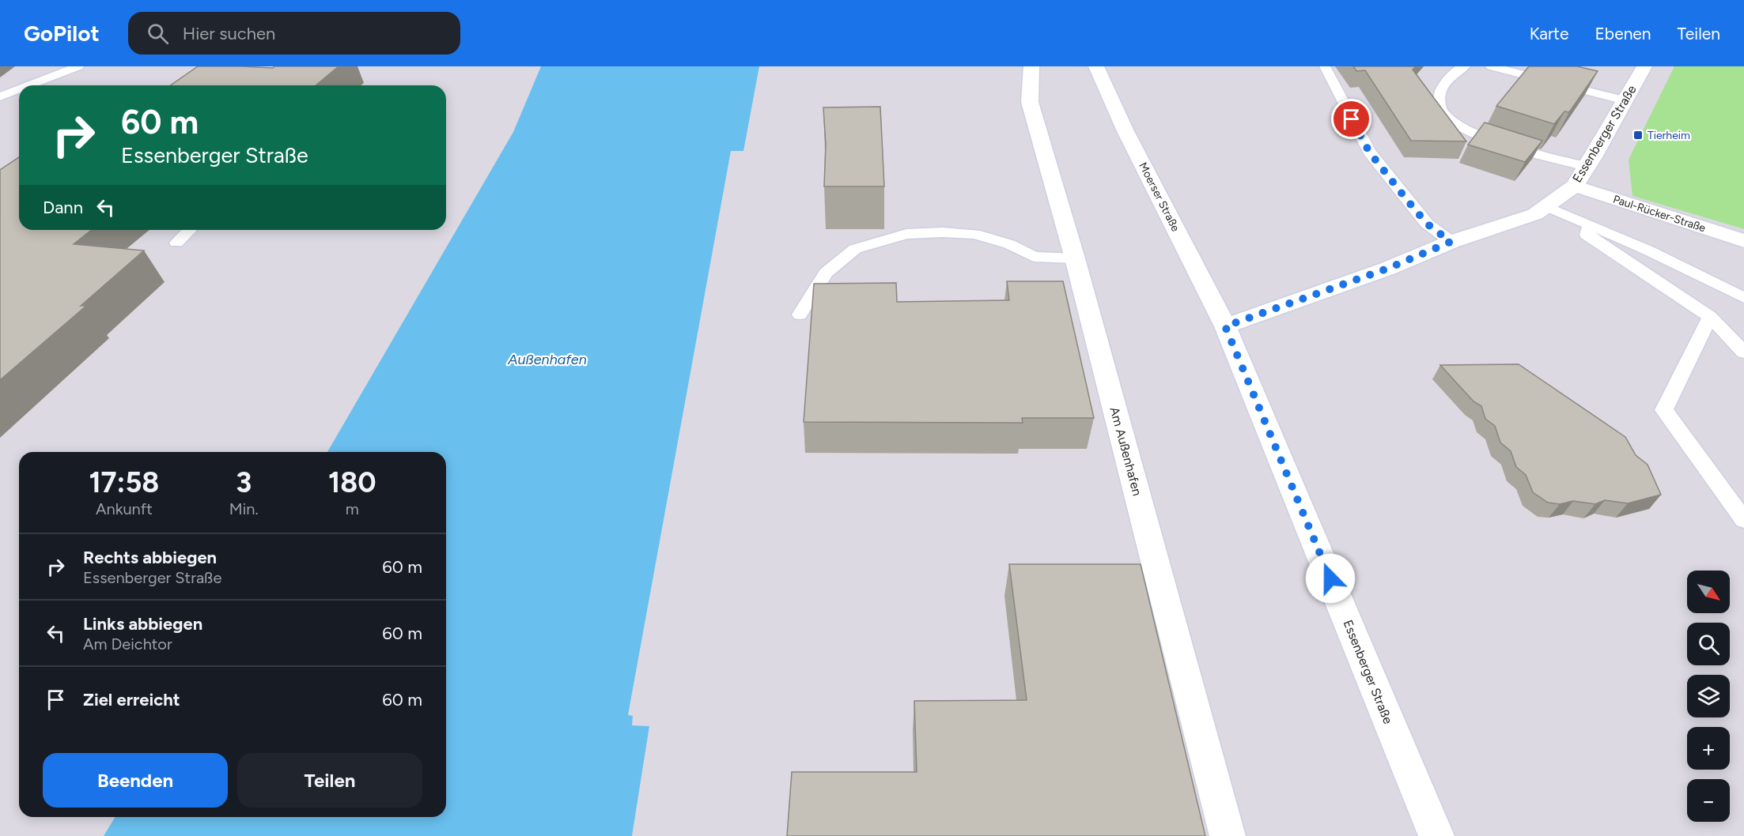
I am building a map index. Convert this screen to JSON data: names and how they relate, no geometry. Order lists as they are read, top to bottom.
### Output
{
  "streets": {
    "street": [
      "Essenberger Straße",
      "Moerser Straße",
      "Paul-Rücker-Straße",
      "Am Außenhafen"
    ]
  },
  "crossings": [
    ["Essenberger Straße", "Moerser Straße"],
    ["Essenberger Straße", "Paul-Rücker-Straße"]
  ],
  "water": ["Außenhafen"],
  "places": {
    "transit": ["Tierheim"]
  },
  "north": "bottom right",
  "page": {
    "header": "GoPilot",
    "search": "Hier suchen",
    "nav": ["Karte", "Ebenen", "Teilen"],
    "turn": ["60 m", "Essenberger Straße"],
    "then": "Dann",
    "eta": [
      "17:58",
      "Ankunft",
      "3",
      "Min.",
      "180",
      "m"
    ],
    "list": [
      {
        "name": "Rechts abbiegen",
        "note": "Essenberger Straße",
        "value": "60 m"
      },
      {
        "name": "Links abbiegen",
        "note": "Am Deichtor",
        "value": "60 m"
      },
      {
        "name": "Ziel erreicht",
        "value": "60 m"
      }
    ],
    "map_buttons": ["+", "−"],
    "buttons": ["Beenden", "Teilen"]
  }
}
